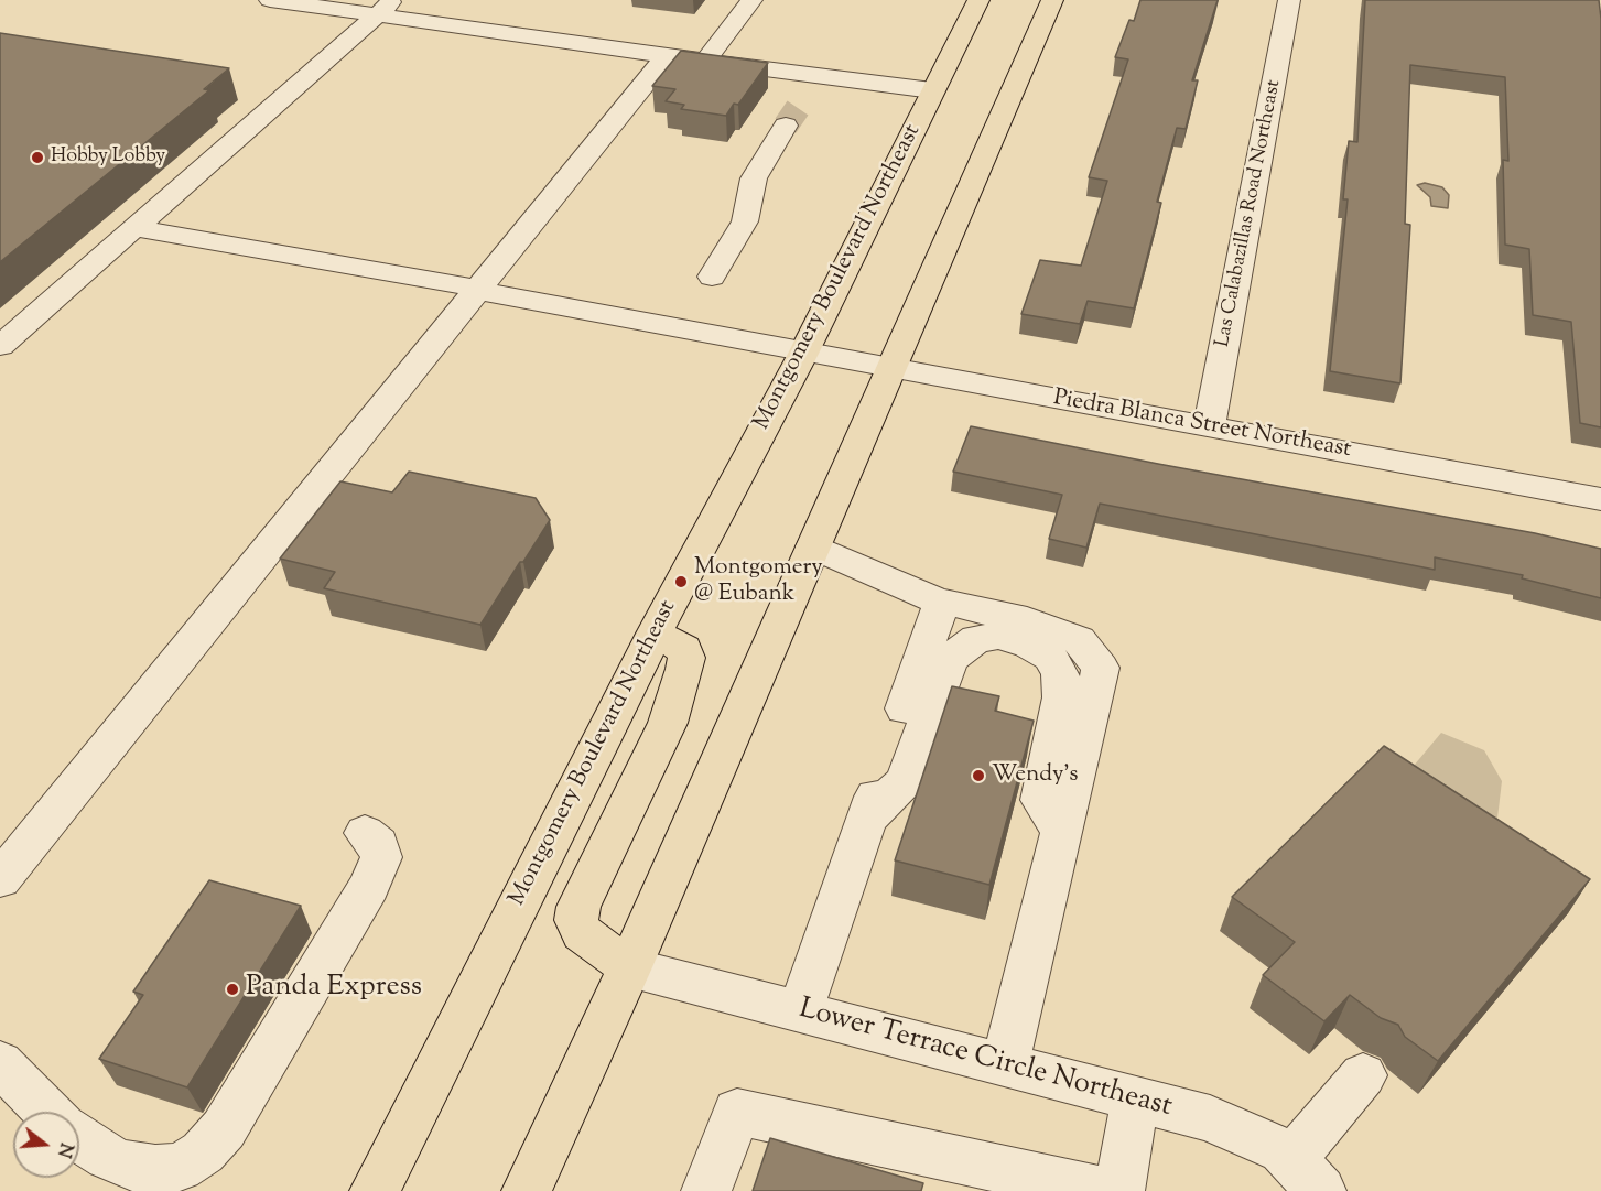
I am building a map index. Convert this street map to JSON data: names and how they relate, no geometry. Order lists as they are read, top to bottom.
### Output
{
  "streets": {
    "main road": ["Montgomery Boulevard Northeast"],
    "street": ["Las Calabazillas Road Northeast", "Piedra Blanca Street Northeast", "Lower Terrace Circle Northeast"]
  },
  "crossings": [
    ["Las Calabazillas Road Northeast", "Piedra Blanca Street Northeast"],
    ["Montgomery Boulevard Northeast", "Piedra Blanca Street Northeast"]
  ],
  "places": [
    "Hobby Lobby",
    "Montgomery @ Eubank",
    "Wendy's",
    "Panda Express"
  ],
  "north": "right"
}
